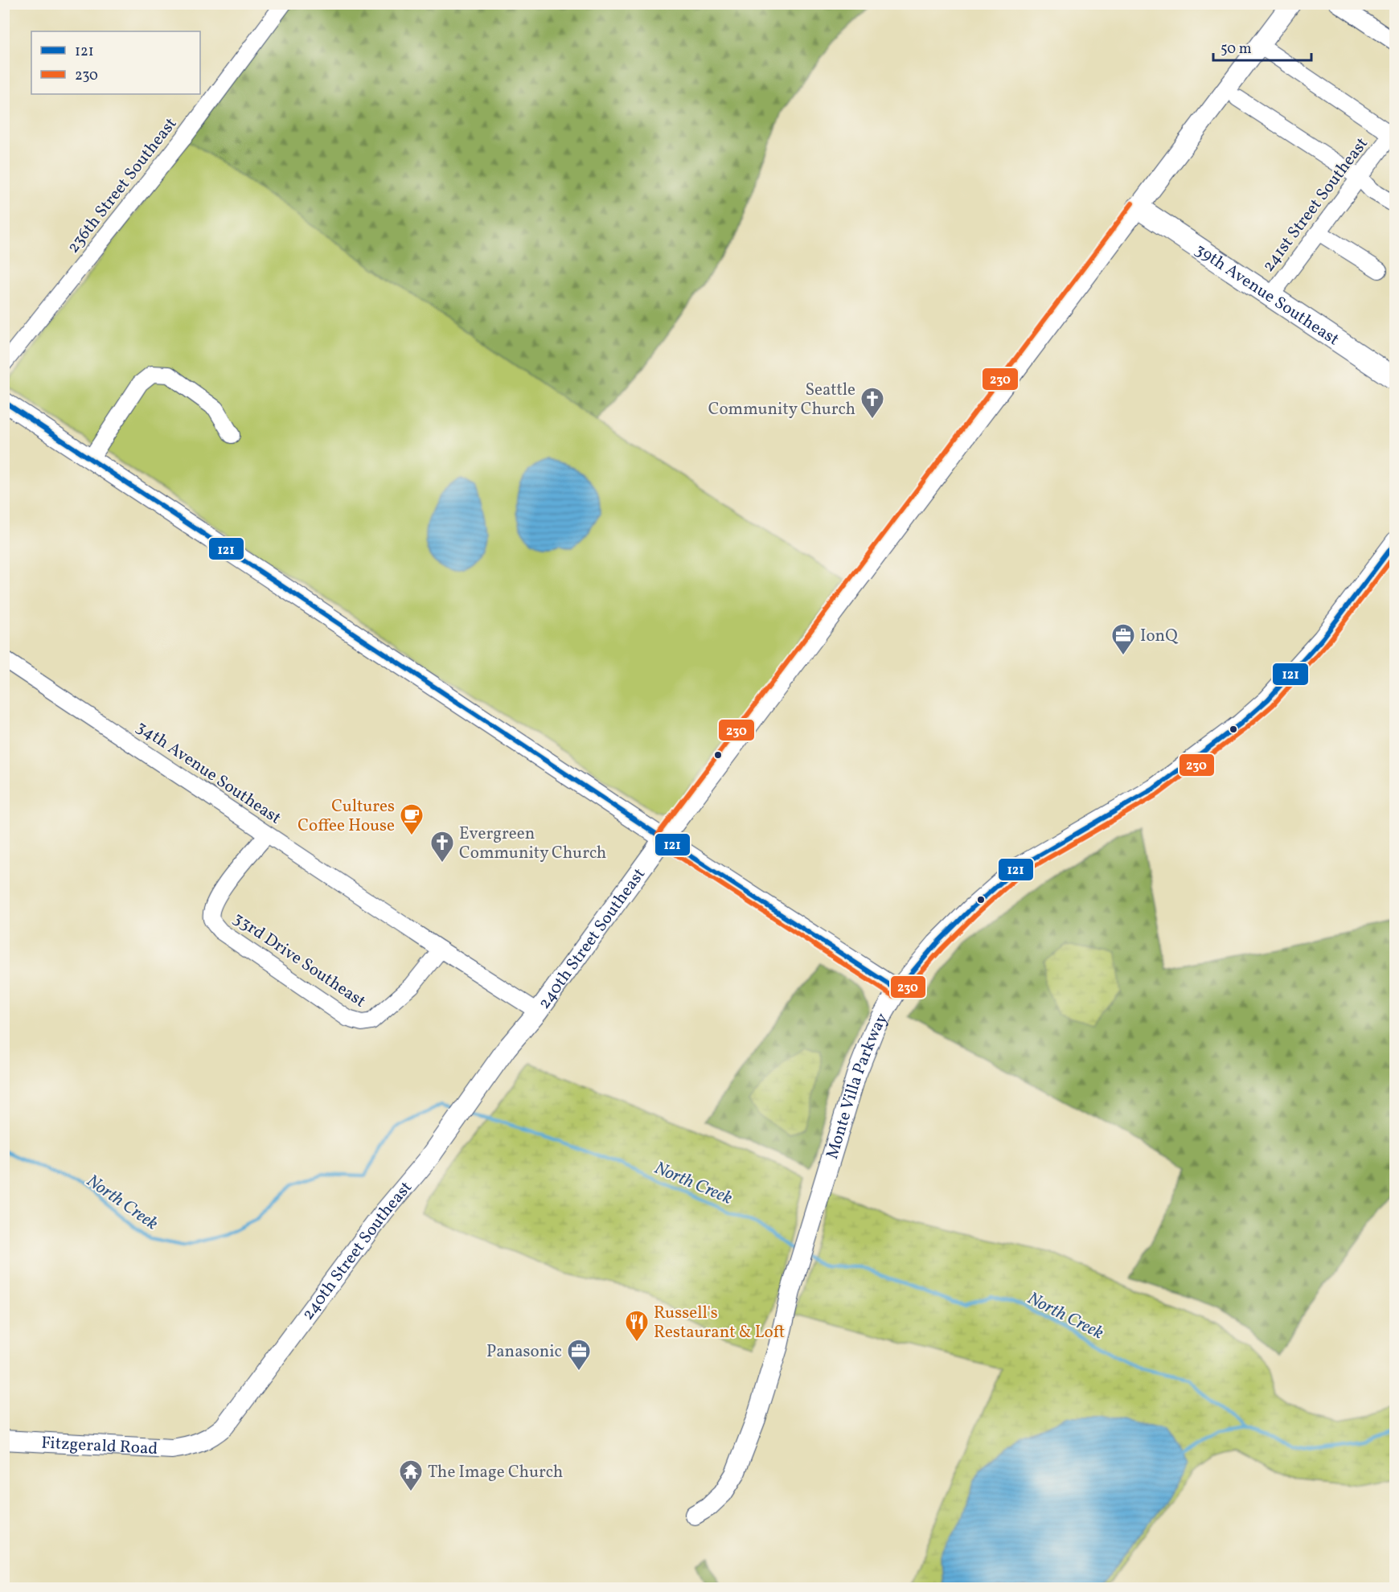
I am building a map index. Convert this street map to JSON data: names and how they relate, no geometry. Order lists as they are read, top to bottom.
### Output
{
  "streets": {
    "main road": ["39th Avenue Southeast"],
    "street": [
      "236th Street Southeast",
      "241st Street Southeast",
      "34th Avenue Southeast",
      "240th Street Southeast",
      "33rd Drive Southeast",
      "Monte Villa Parkway",
      "Fitzgerald Road"
    ]
  },
  "crossings": [
    ["241st Street Southeast", "39th Avenue Southeast"],
    ["39th Avenue Southeast", "240th Street Southeast"],
    ["34th Avenue Southeast", "240th Street Southeast"],
    ["34th Avenue Southeast", "33rd Drive Southeast"],
    ["240th Street Southeast", "Fitzgerald Road"]
  ],
  "water": ["North Creek"],
  "places": {
    "church": ["Seattle Community Church", "Evergreen Community Church"],
    "office": ["IonQ", "Panasonic"],
    "cafe": ["Cultures Coffee House"],
    "restaurant": ["Russell's Restaurant & Loft"],
    "temple": ["The Image Church"]
  },
  "lines": ["transit line 230", "transit line 121"],
  "legend": ["121", "230"],
  "scale_bar": "50 m"
}
